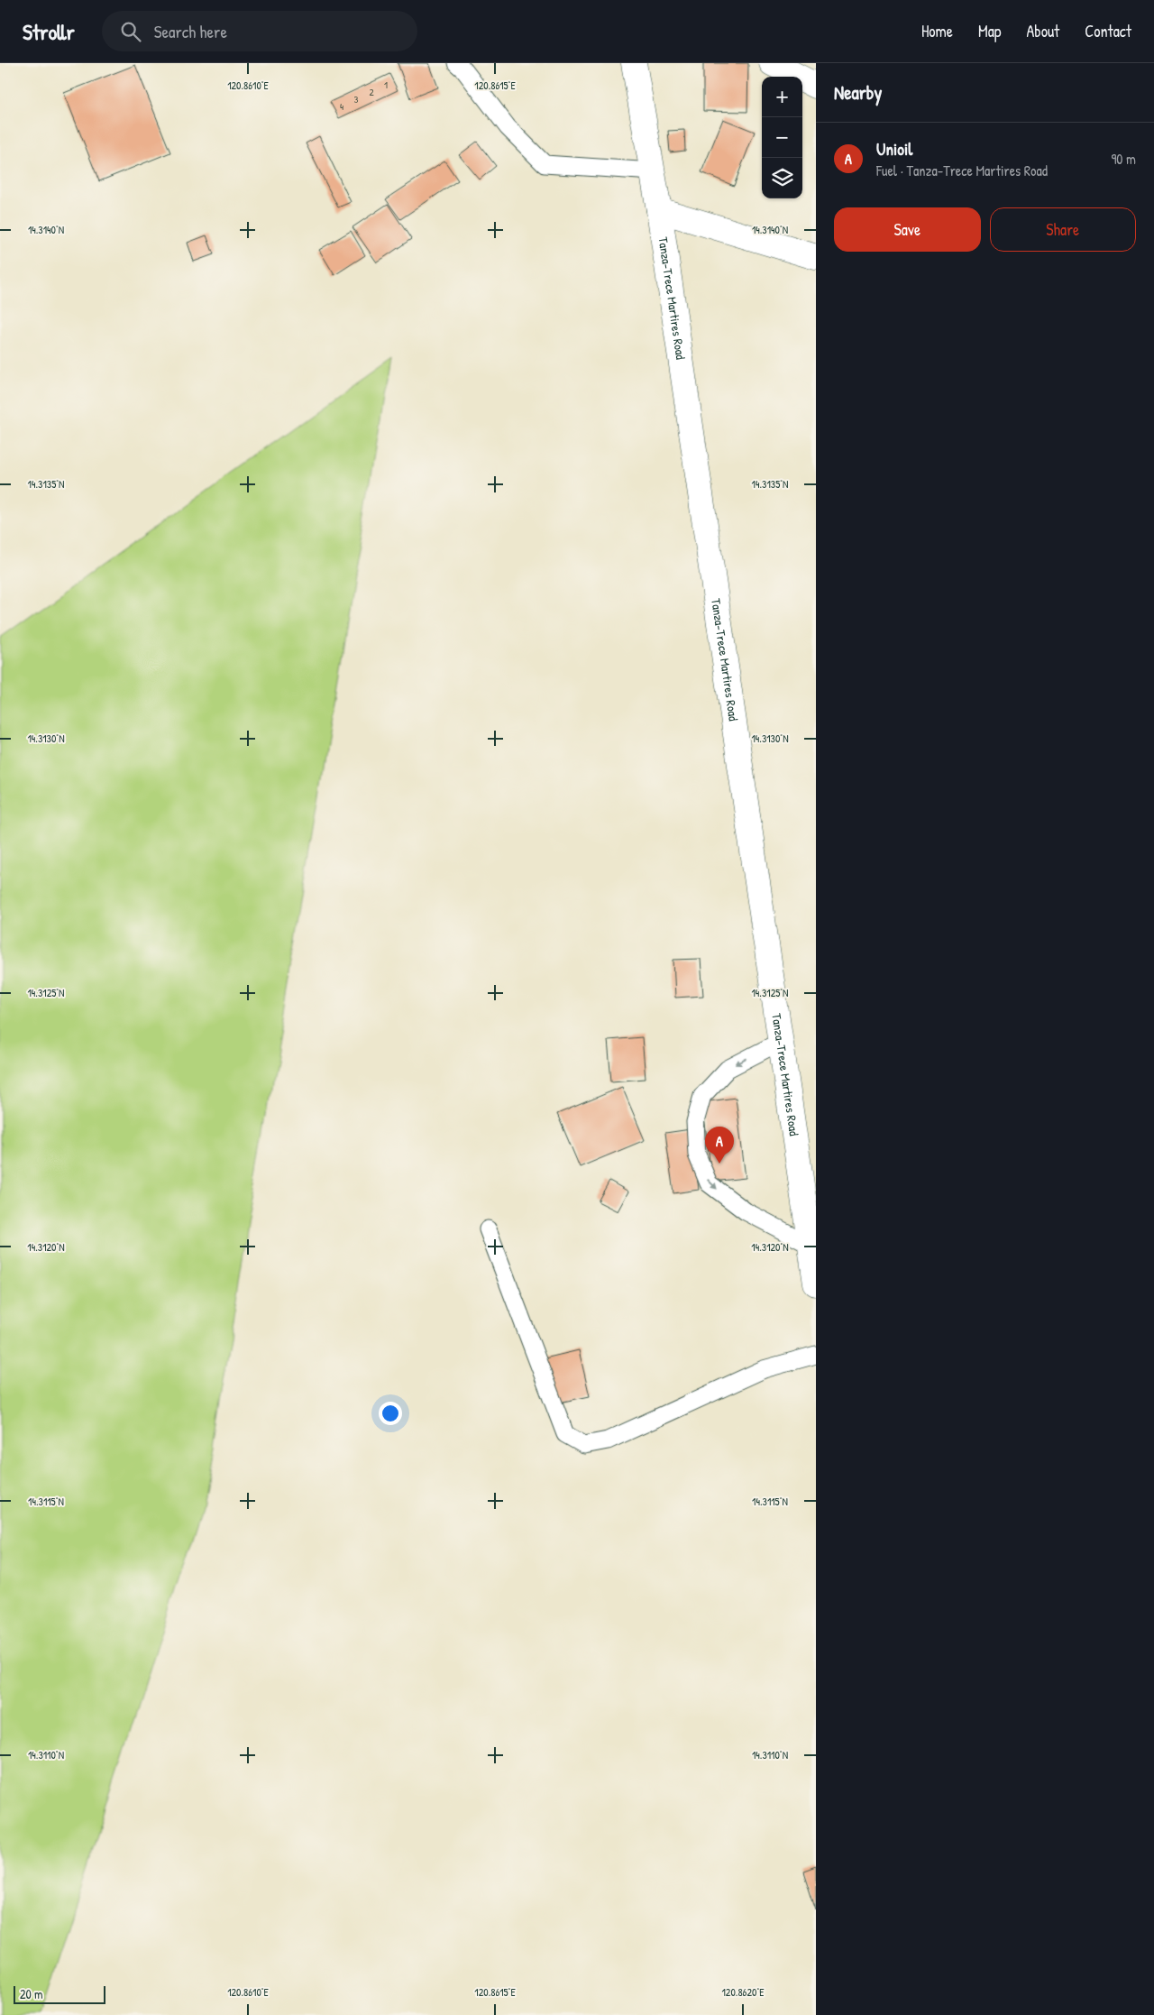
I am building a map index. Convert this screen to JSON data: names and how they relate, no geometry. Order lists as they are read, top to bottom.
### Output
{
  "streets": {
    "main road": ["Tanza-Trece Martires Road"]
  },
  "house_numbers": [
    "1",
    "2",
    "3",
    "4"
  ],
  "scale_bar": "20 m",
  "page": {
    "header": "Strollr",
    "search": "Search here",
    "nav": [
      "Home",
      "Map",
      "About",
      "Contact"
    ],
    "heading": "Nearby",
    "map_buttons": ["+", "−"],
    "list": [
      {
        "mark": "A",
        "name": "Unioil",
        "note": "Fuel · Tanza-Trece Martires Road",
        "value": "90 m"
      }
    ],
    "buttons": ["Save", "Share"],
    "pins": "A",
    "scale": "20 m"
  },
  "coordinates": [
    "120.8610°E",
    "120.8615°E",
    "14.3140°N",
    "14.3135°N",
    "14.3130°N",
    "14.3125°N",
    "14.3120°N",
    "14.3115°N",
    "14.3110°N",
    "120.8620°E"
  ]
}
